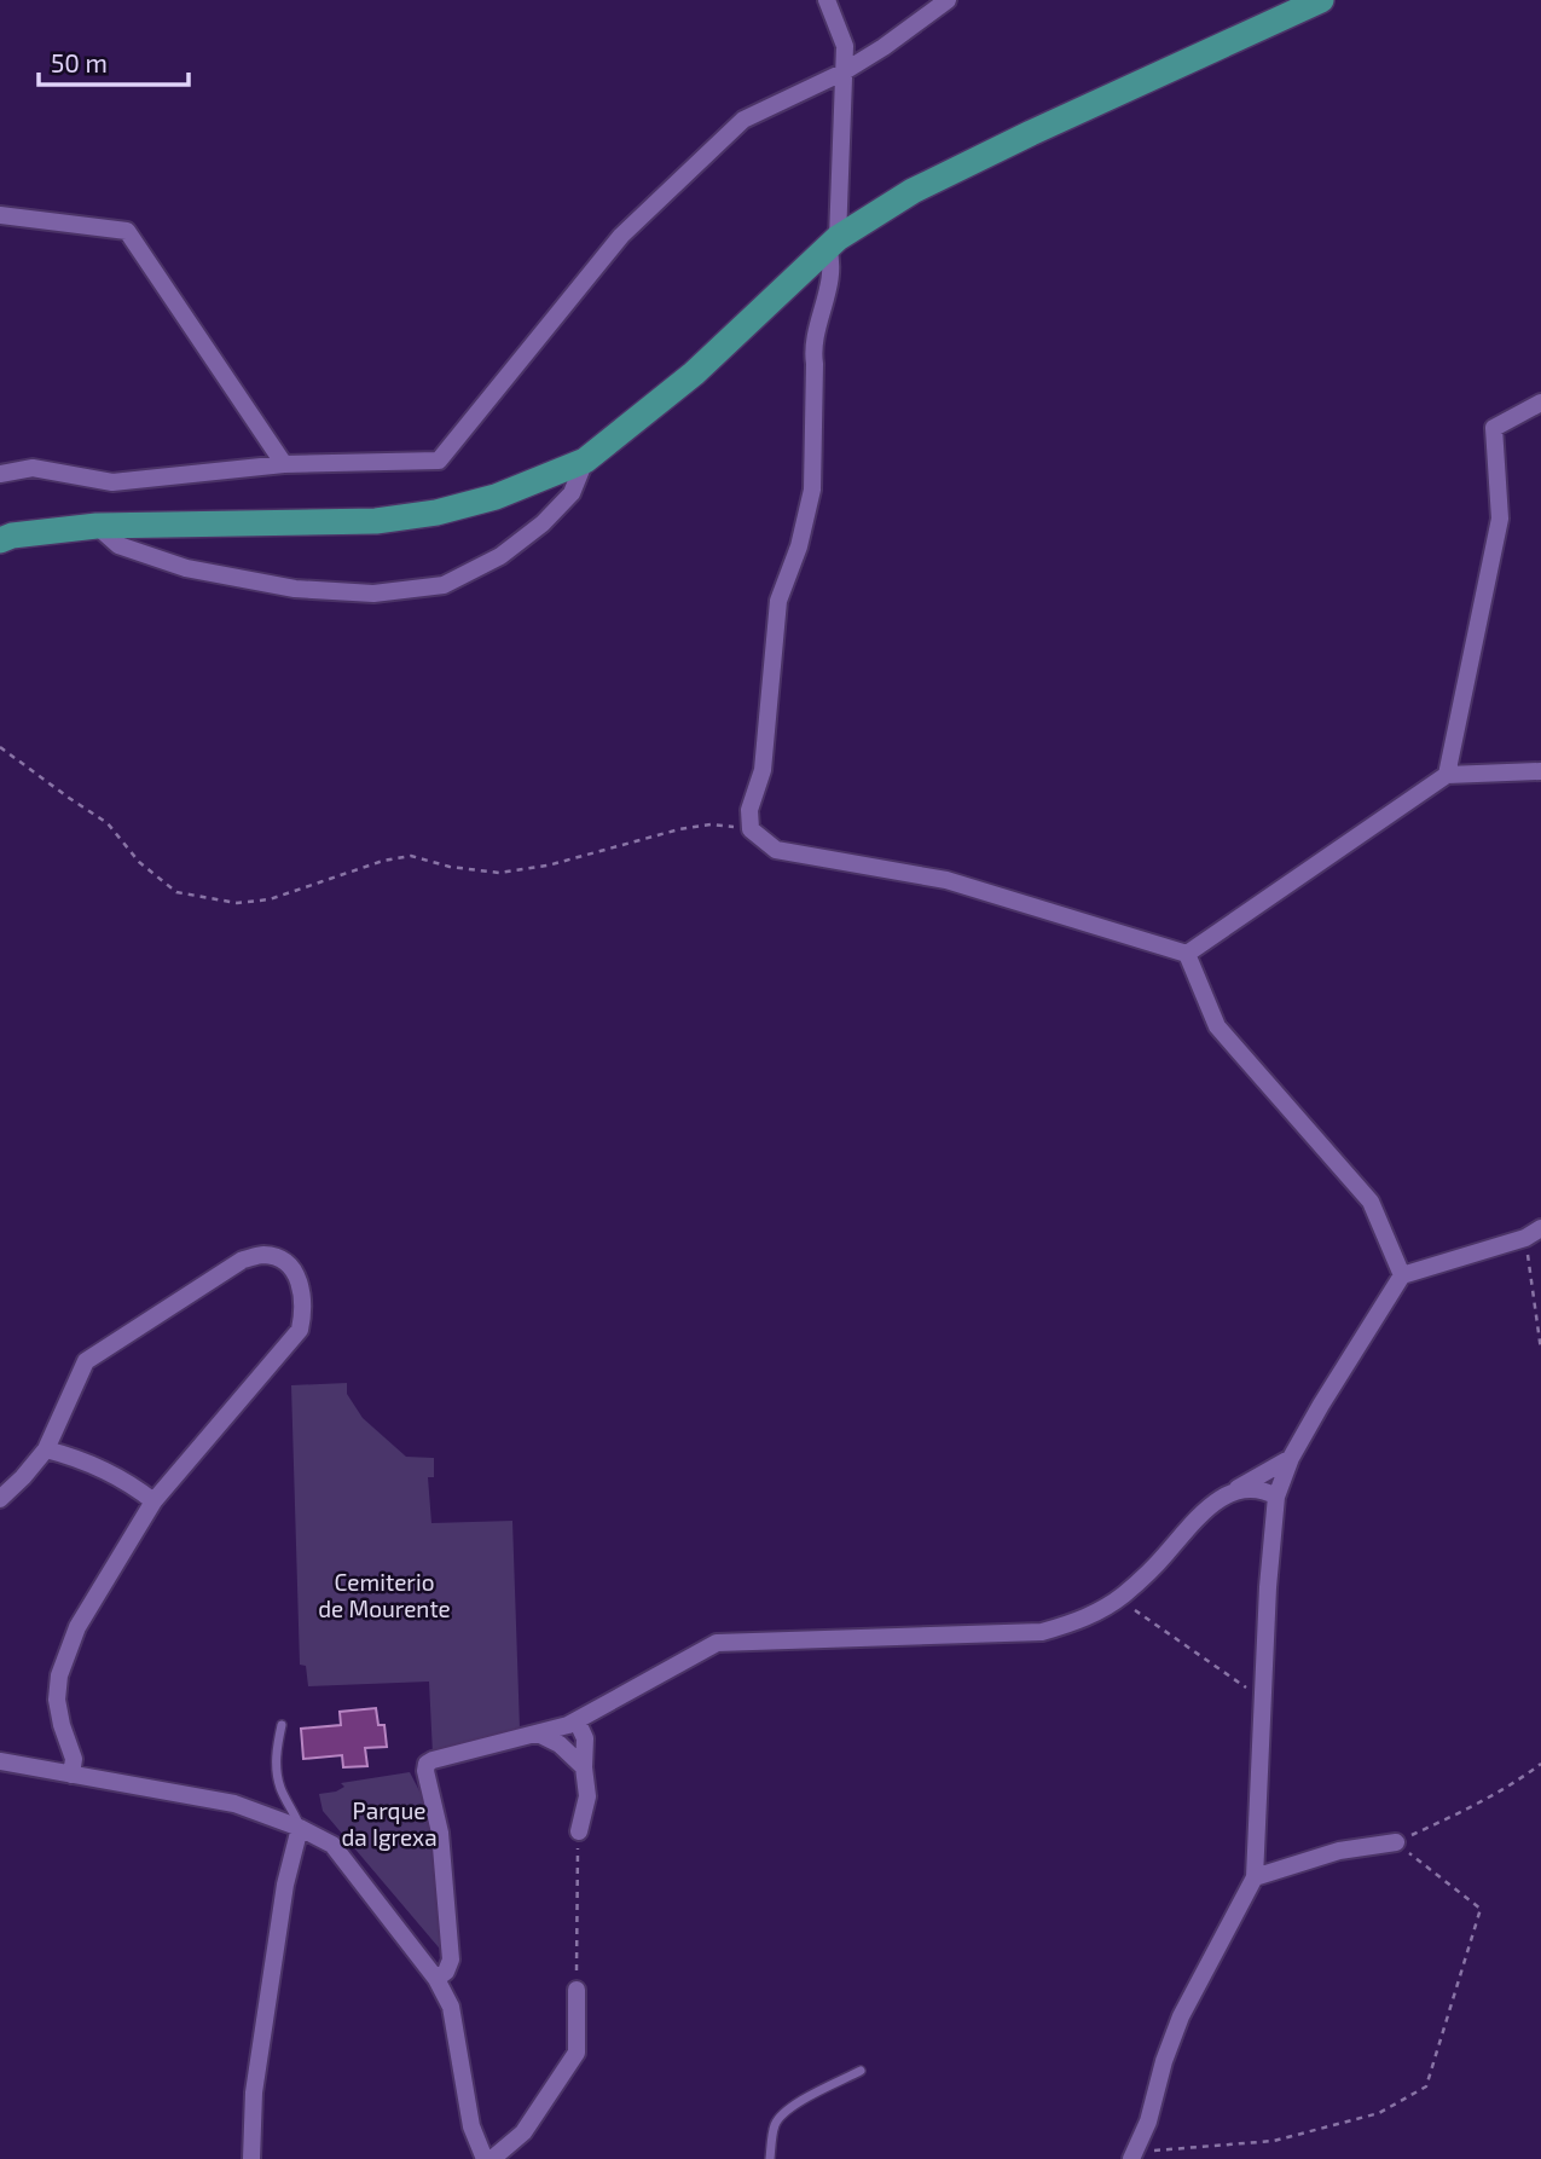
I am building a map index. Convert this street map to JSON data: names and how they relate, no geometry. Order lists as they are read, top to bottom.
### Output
{
  "parks": ["Cemiterio de Mourente", "Parque da Igrexa"],
  "scale_bar": "50 m"
}
